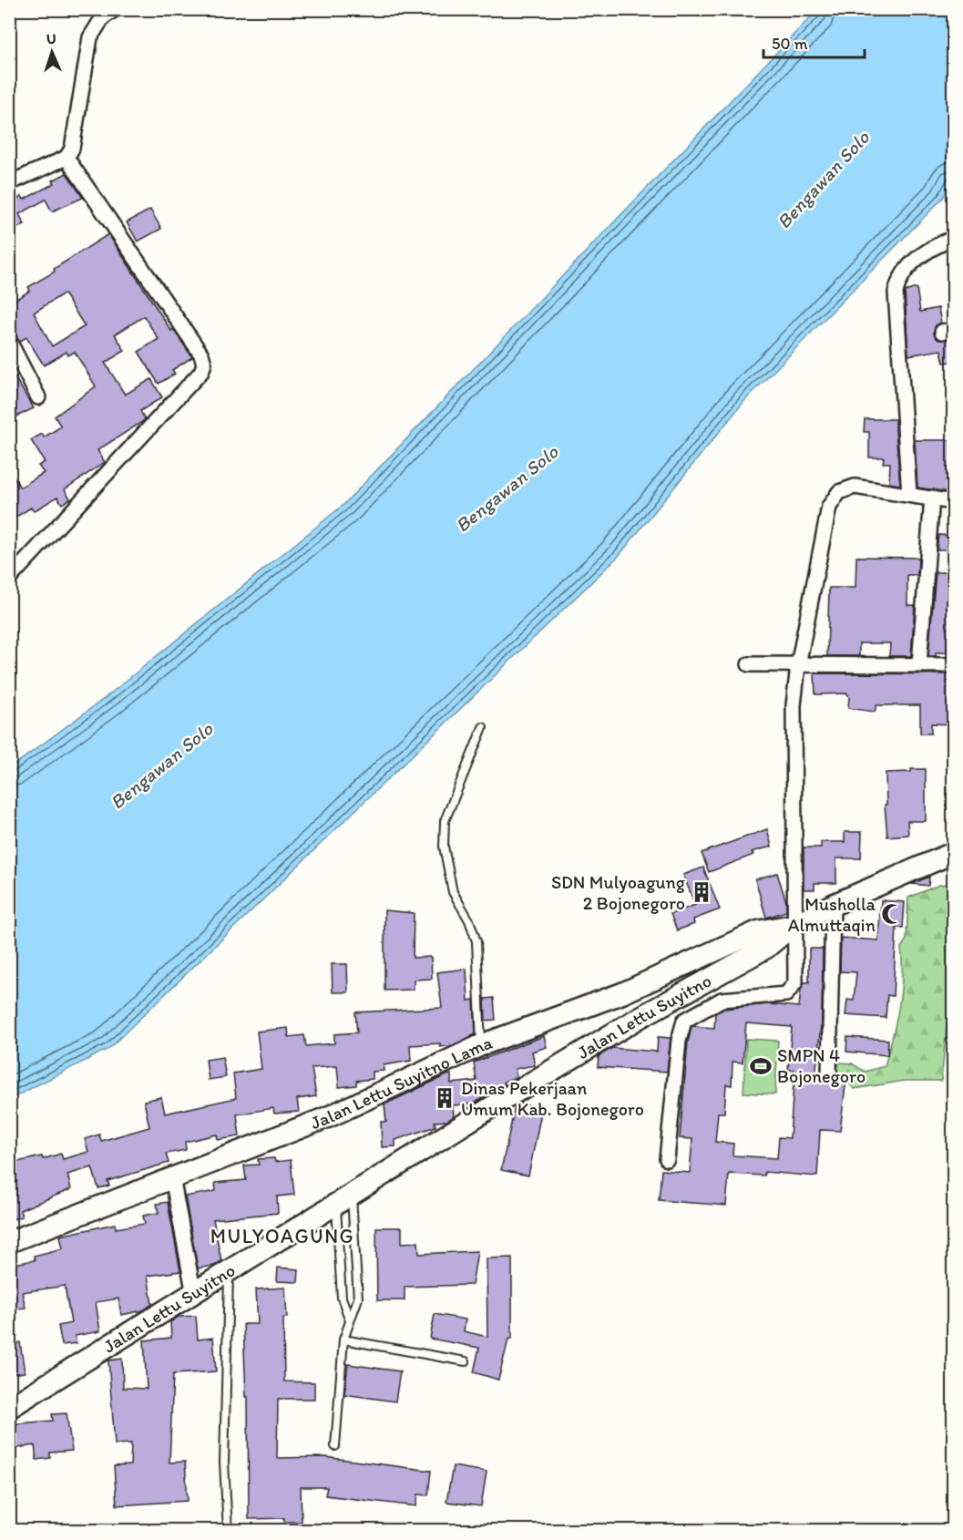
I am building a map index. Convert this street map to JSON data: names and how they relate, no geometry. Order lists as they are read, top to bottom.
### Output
{
  "streets": {
    "main road": ["Jalan Lettu Suyitno", "Jalan Lettu Suyitno Lama"]
  },
  "crossings": [
    ["Jalan Lettu Suyitno", "Jalan Lettu Suyitno Lama"]
  ],
  "districts": ["MULYOAGUNG"],
  "water": ["Bengawan Solo"],
  "places": {
    "building": ["SDN Mulyoagung 2 Bojonegoro", "Dinas Pekerjaan Umum Kab. Bojonegoro"],
    "mosque": ["Musholla Almuttaqin"],
    "sports": ["SMPN 4 Bojonegoro"]
  },
  "scale_bar": "50 m",
  "north": "top"
}
